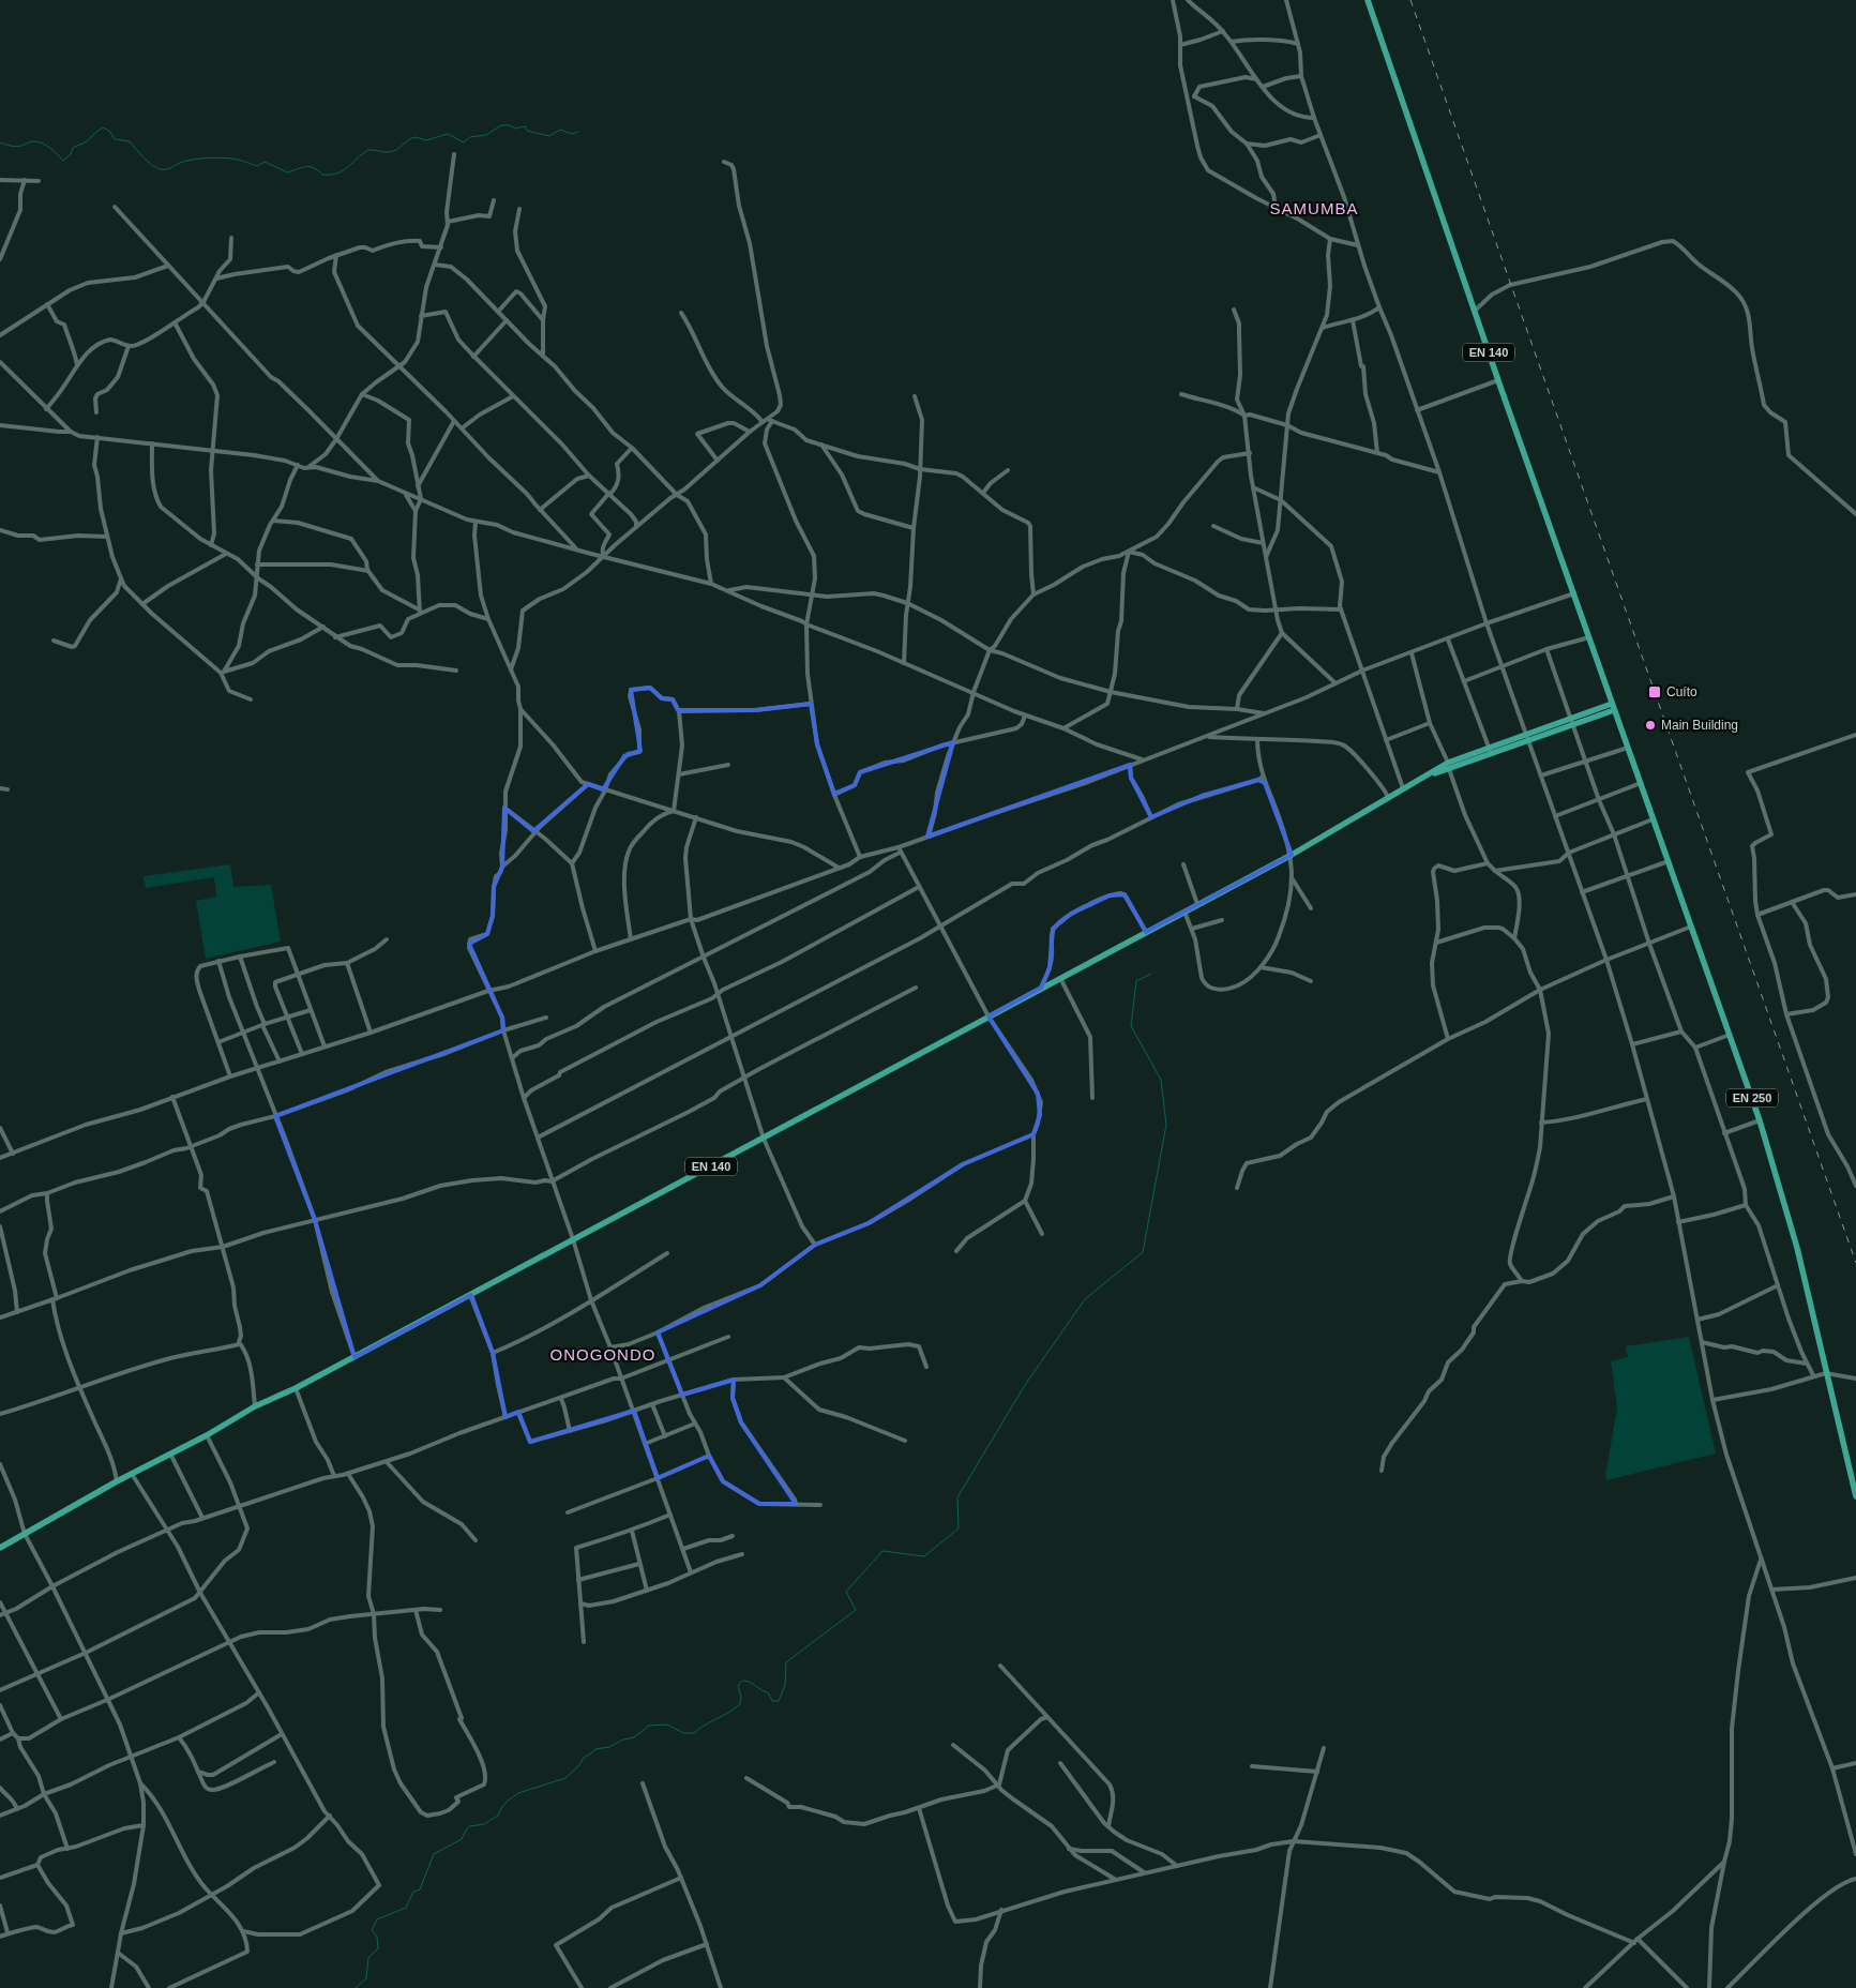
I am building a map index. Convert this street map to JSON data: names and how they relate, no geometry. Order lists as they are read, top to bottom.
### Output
{
  "streets": {
    "main road": ["EN 140", "EN 250"]
  },
  "crossings": [
    ["EN 140", "EN 250"]
  ],
  "districts": ["SAMUMBA", "ONOGONDO"],
  "places": {
    "transit": ["Cuíto"],
    "other": ["Main Building"]
  }
}
